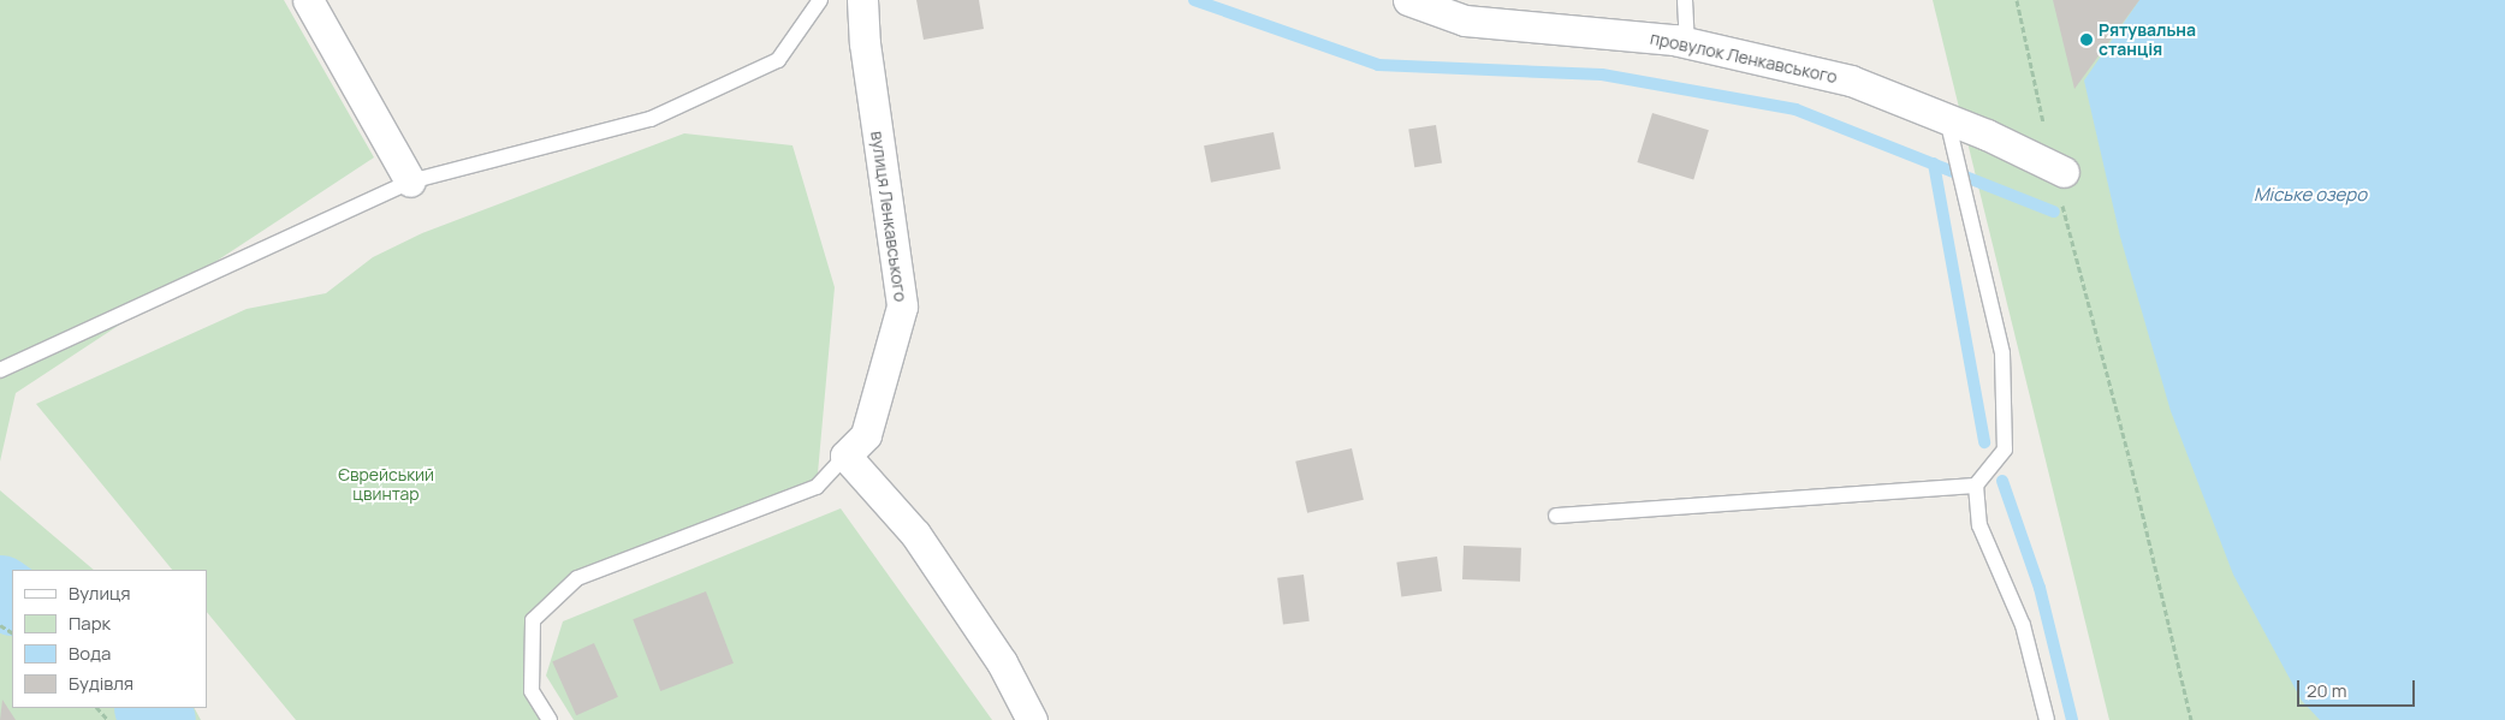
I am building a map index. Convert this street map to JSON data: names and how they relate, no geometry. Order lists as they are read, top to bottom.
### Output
{
  "streets": {
    "street": ["провулок Ленкавського", "вулиця Ленкавського"]
  },
  "water": ["Міське озеро"],
  "parks": ["Єврейський цвинтар"],
  "places": ["Рятувальна станція"],
  "legend": [
    "Вулиця",
    "Парк",
    "Вода",
    "Будівля"
  ],
  "scale_bar": "20 m"
}
